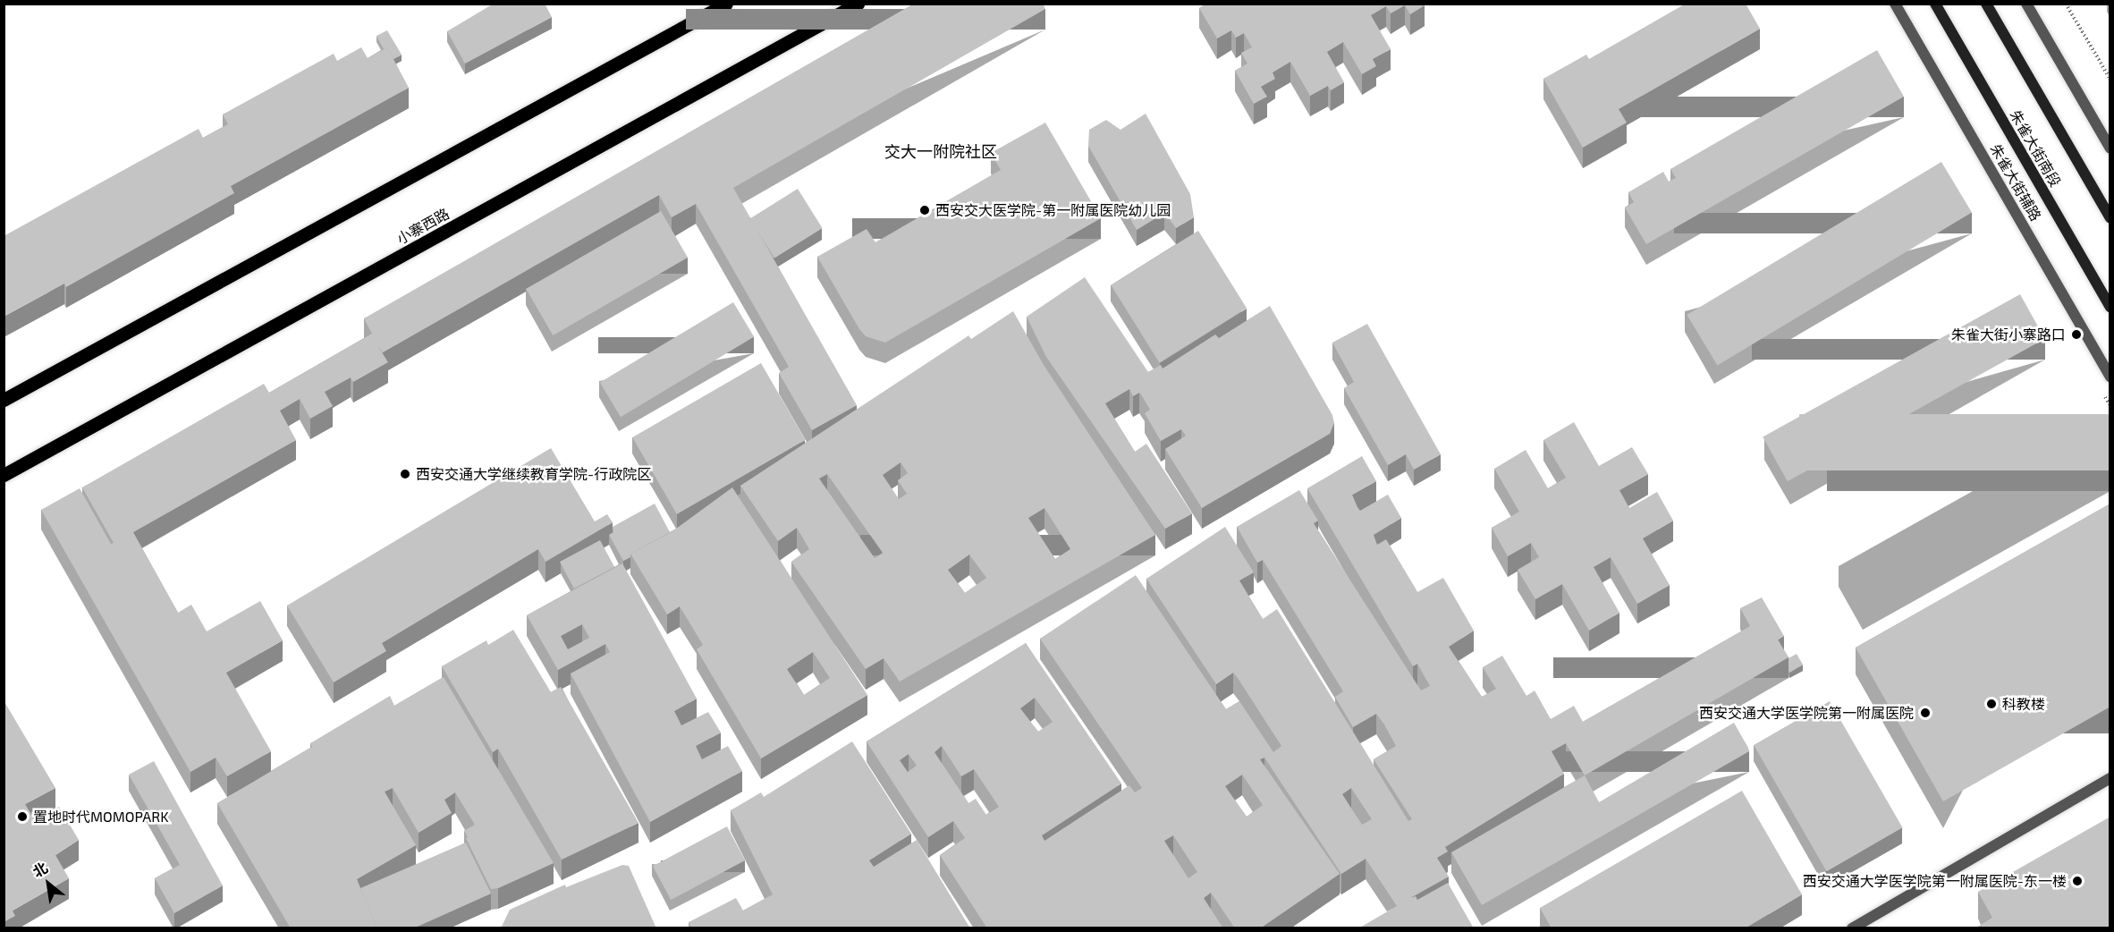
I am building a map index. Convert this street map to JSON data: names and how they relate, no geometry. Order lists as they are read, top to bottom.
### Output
{
  "streets": {
    "main road": ["朱雀大街南段", "小寨西路"],
    "street": ["朱雀大街辅路"]
  },
  "districts": ["交大一附院社区"],
  "places": [
    "西安交大医学院-第一附属医院幼儿园",
    "朱雀大街小寨路口",
    "西安交通大学继续教育学院-行政院区",
    "科教楼",
    "西安交通大学医学院第一附属医院",
    "置地时代MOMOPARK",
    "西安交通大学医学院第一附属医院-东一楼"
  ],
  "north": "top left"
}
